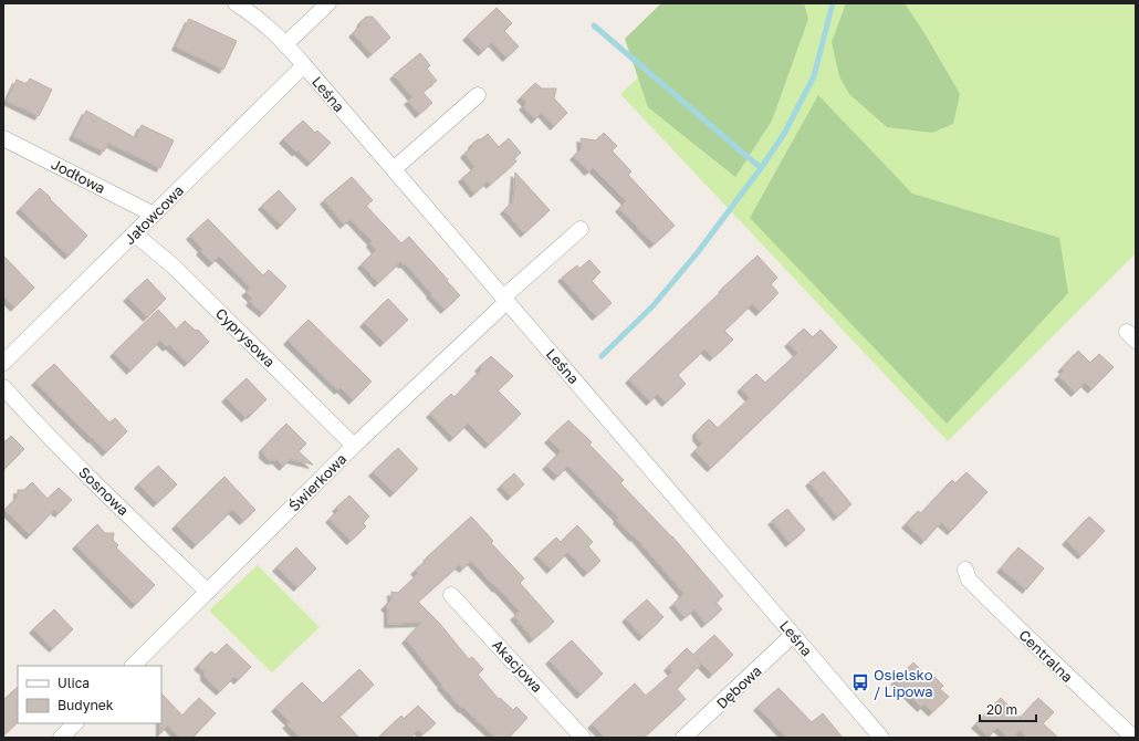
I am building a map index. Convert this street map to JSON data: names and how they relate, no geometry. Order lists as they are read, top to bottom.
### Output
{
  "streets": {
    "street": [
      "Leśna",
      "Jodłowa",
      "Jałowcowa",
      "Cyprysowa",
      "Świerkowa",
      "Sosnowa",
      "Centralna",
      "Akacjowa",
      "Dębowa"
    ]
  },
  "crossings": [
    ["Leśna", "Jałowcowa"],
    ["Leśna", "Świerkowa"],
    ["Leśna", "Dębowa"],
    ["Jodłowa", "Jałowcowa"],
    ["Jałowcowa", "Cyprysowa"],
    ["Cyprysowa", "Świerkowa"],
    ["Świerkowa", "Sosnowa"]
  ],
  "places": {
    "bus stop": ["Osielsko / Lipowa"]
  },
  "legend": ["Ulica", "Budynek"],
  "scale_bar": "20 m"
}
